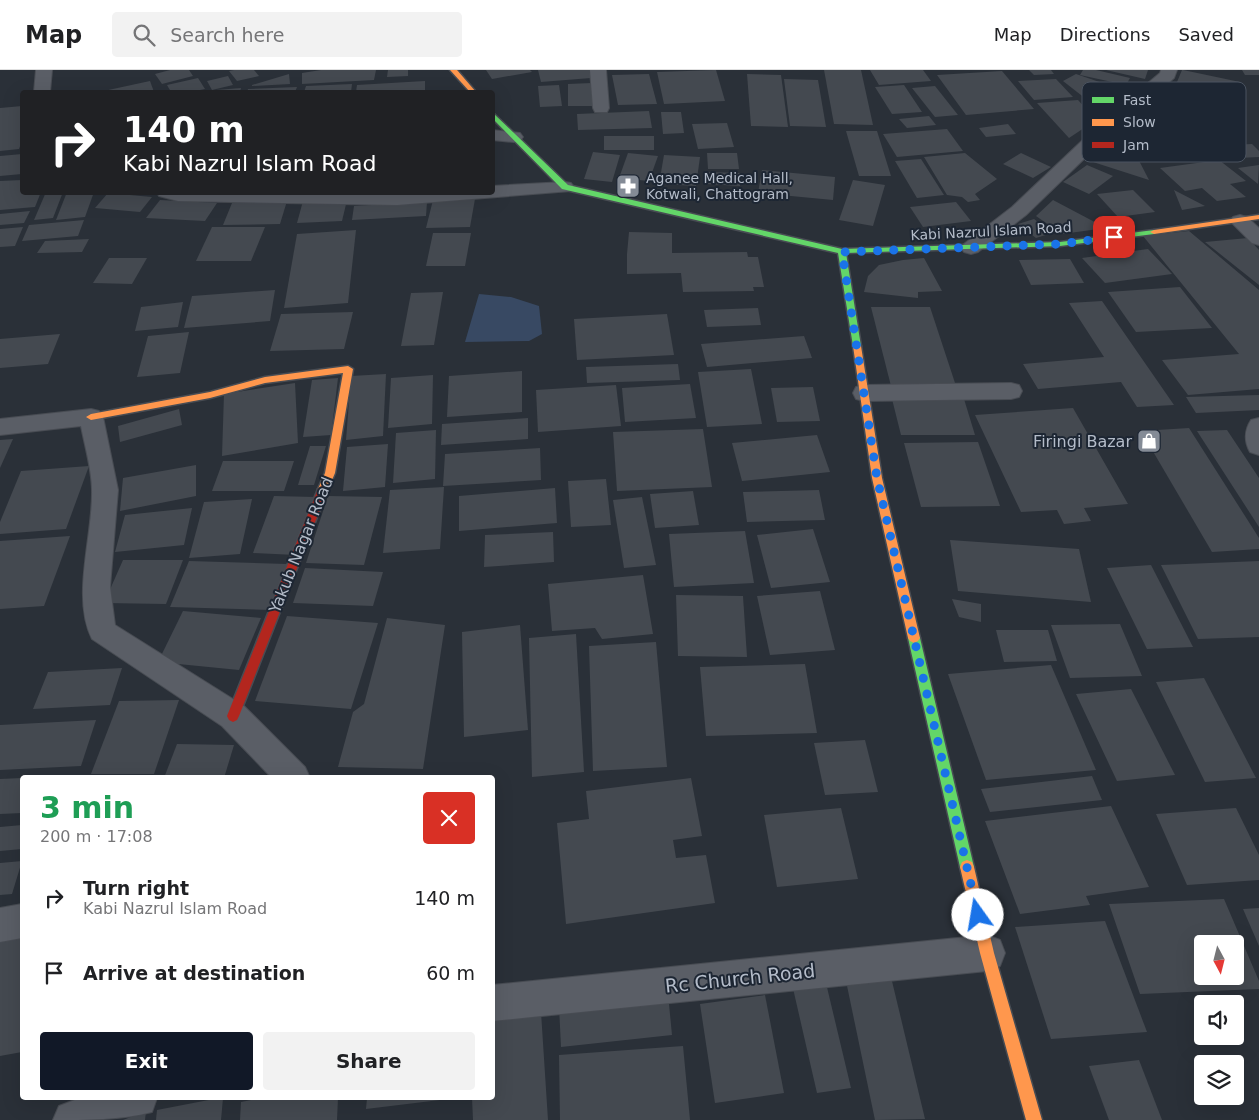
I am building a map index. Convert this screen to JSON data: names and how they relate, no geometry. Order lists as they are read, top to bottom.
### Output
{
  "streets": {
    "street": ["Kabi Nazrul Islam Road", "Yakub Nagar Road", "Rc Church Road"]
  },
  "places": {
    "pharmacy": ["Aganee Medical Hall, Kotwali, Chattogram"],
    "shop": ["Firingi Bazar"]
  },
  "legend": ["Fast", "Slow", "Jam"],
  "north": "bottom",
  "page": {
    "header": "Map",
    "search": "Search here",
    "nav": ["Map", "Directions", "Saved"],
    "turn": ["140 m", "Kabi Nazrul Islam Road"],
    "heading": ["3 min", "200 m · 17:08"],
    "list": [
      {
        "name": "Turn right",
        "note": "Kabi Nazrul Islam Road",
        "value": "140 m"
      },
      {
        "name": "Arrive at destination",
        "value": "60 m"
      }
    ],
    "buttons": ["Exit", "Share"]
  }
}
